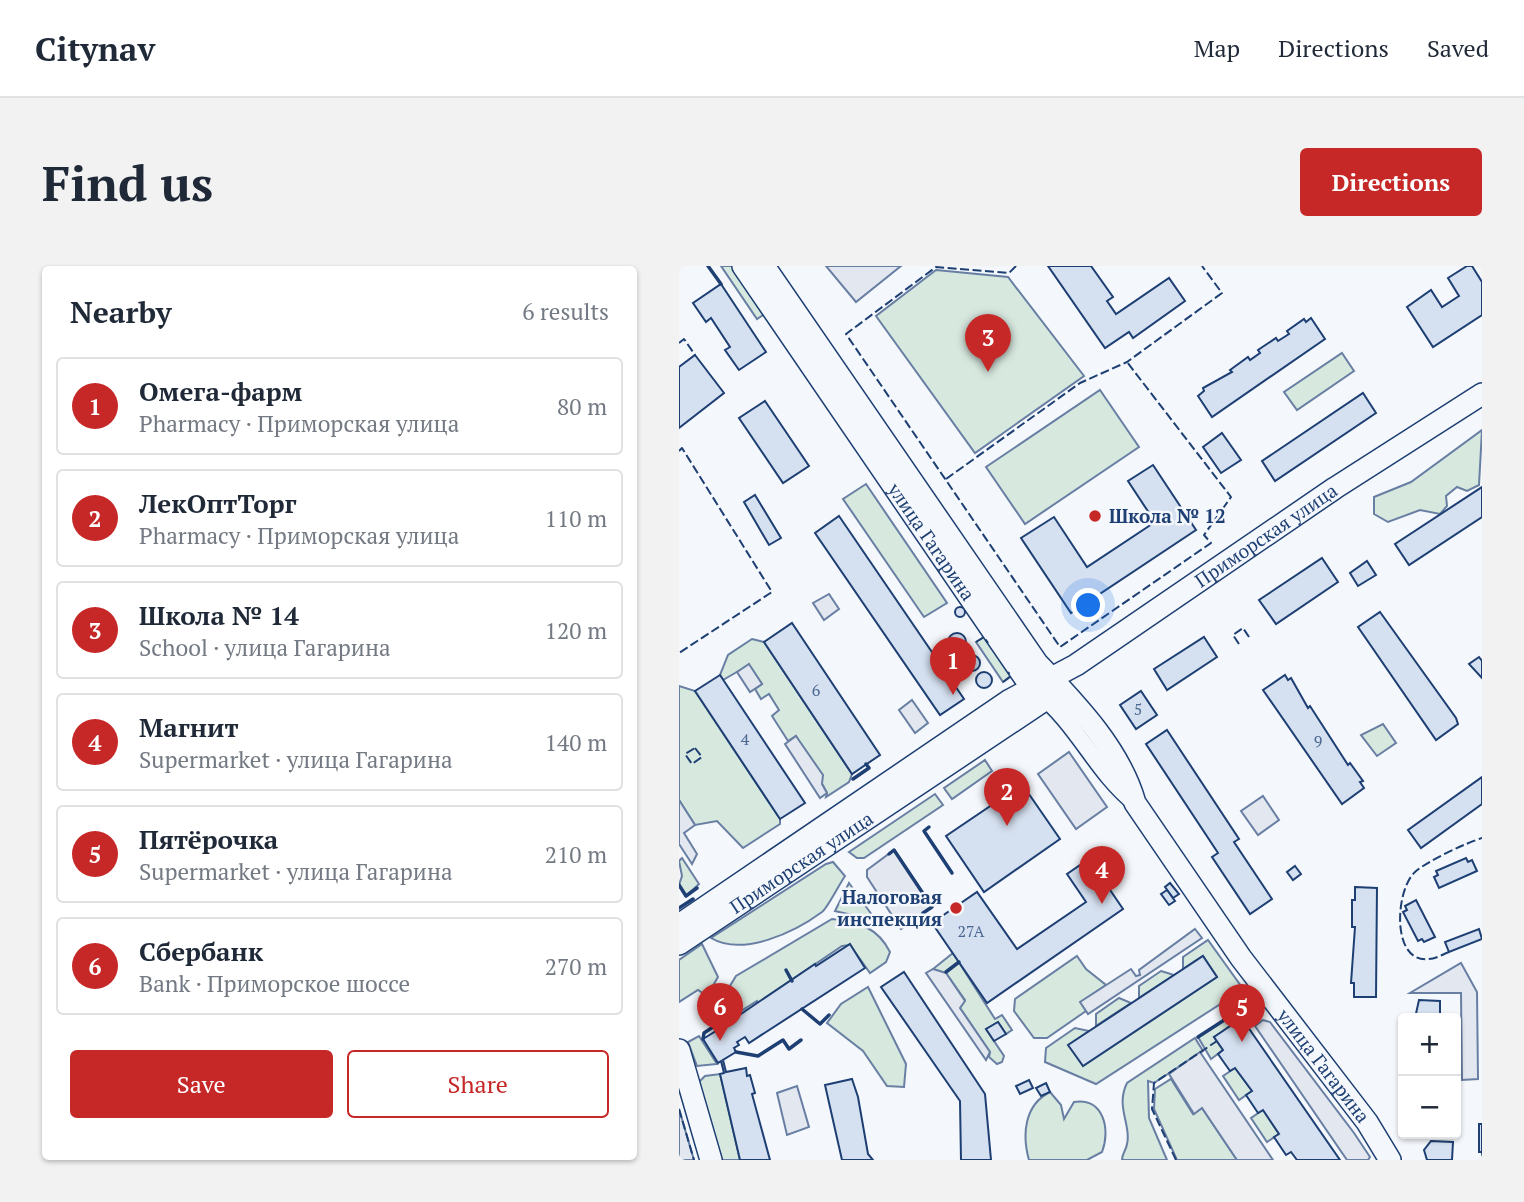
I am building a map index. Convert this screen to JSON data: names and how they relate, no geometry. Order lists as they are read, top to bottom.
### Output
{
  "streets": {
    "main road": ["Приморская улица", "улица Гагарина"]
  },
  "crossings": [
    ["Приморская улица", "улица Гагарина"]
  ],
  "places": ["Школа № 12", "Налоговая инспекция"],
  "house_numbers": [
    "6",
    "5",
    "4",
    "9",
    "27А"
  ],
  "page": {
    "header": "Citynav",
    "nav": ["Map", "Directions", "Saved"],
    "buttons": [
      "Directions",
      ["Save", "Share"]
    ],
    "title": "Find us",
    "heading": ["Nearby", "6 results"],
    "pins": [
      "3",
      "1",
      "2",
      "4",
      "6",
      "5"
    ],
    "list": [
      {
        "mark": "1",
        "name": "Омега-фарм",
        "note": "Pharmacy · Приморская улица",
        "value": "80 m"
      },
      {
        "mark": "2",
        "name": "ЛекОптТорг",
        "note": "Pharmacy · Приморская улица",
        "value": "110 m"
      },
      {
        "mark": "3",
        "name": "Школа № 14",
        "note": "School · улица Гагарина",
        "value": "120 m"
      },
      {
        "mark": "4",
        "name": "Магнит",
        "note": "Supermarket · улица Гагарина",
        "value": "140 m"
      },
      {
        "mark": "5",
        "name": "Пятёрочка",
        "note": "Supermarket · улица Гагарина",
        "value": "210 m"
      },
      {
        "mark": "6",
        "name": "Сбербанк",
        "note": "Bank · Приморское шоссе",
        "value": "270 m"
      }
    ],
    "map_buttons": ["+", "−"]
  }
}
